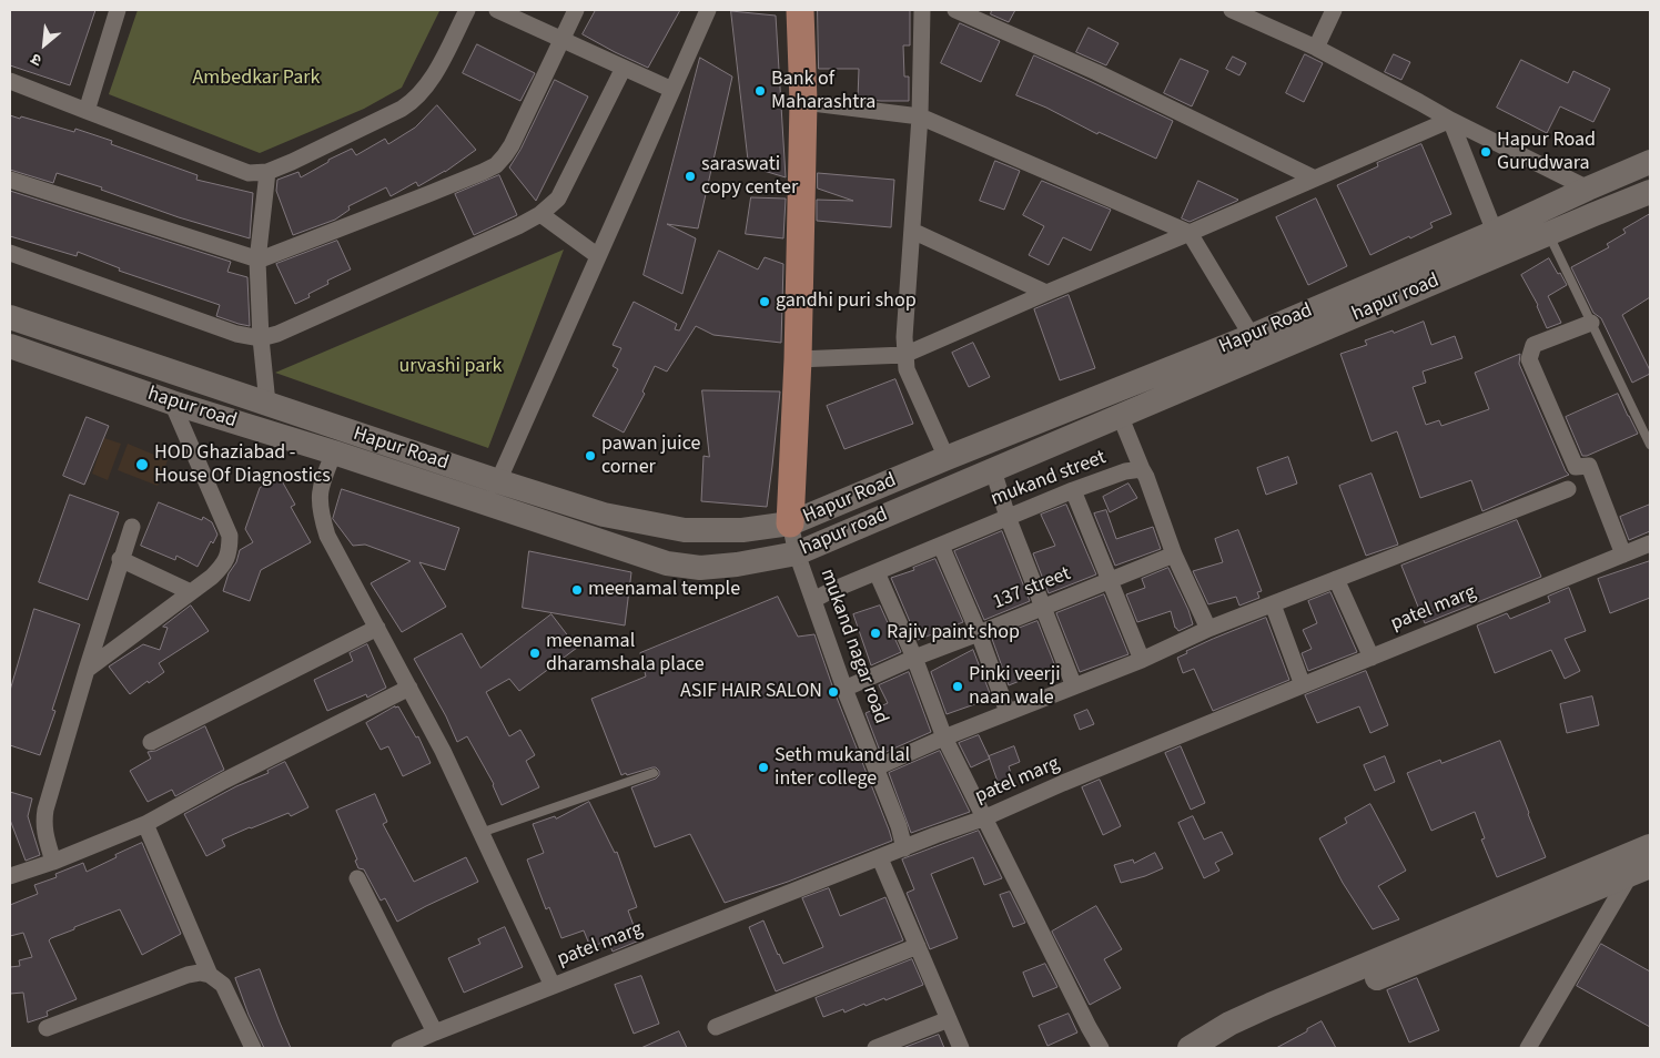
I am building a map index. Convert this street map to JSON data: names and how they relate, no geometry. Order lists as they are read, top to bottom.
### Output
{
  "streets": {
    "main road": ["hapur road", "Hapur Road"],
    "street": [
      "mukand street",
      "137 street",
      "patel marg",
      "mukand nagar road"
    ]
  },
  "crossings": [
    ["hapur road", "mukand nagar road"],
    ["Hapur Road", "mukand nagar road"],
    ["mukand street", "mukand nagar road"],
    ["137 street", "mukand nagar road"],
    ["patel marg", "mukand nagar road"]
  ],
  "parks": ["Ambedkar Park", "urvashi park"],
  "places": [
    "Bank of Maharashtra",
    "Hapur Road Gurudwara",
    "saraswati copy center",
    "gandhi puri shop",
    "pawan juice corner",
    "HOD Ghaziabad - House Of Diagnostics",
    "meenamal temple",
    "Rajiv paint shop",
    "meenamal dharamshala place",
    "Pinki veerji naan wale",
    "ASIF HAIR SALON",
    "Seth mukand lal inter college"
  ],
  "north": "bottom left"
}
